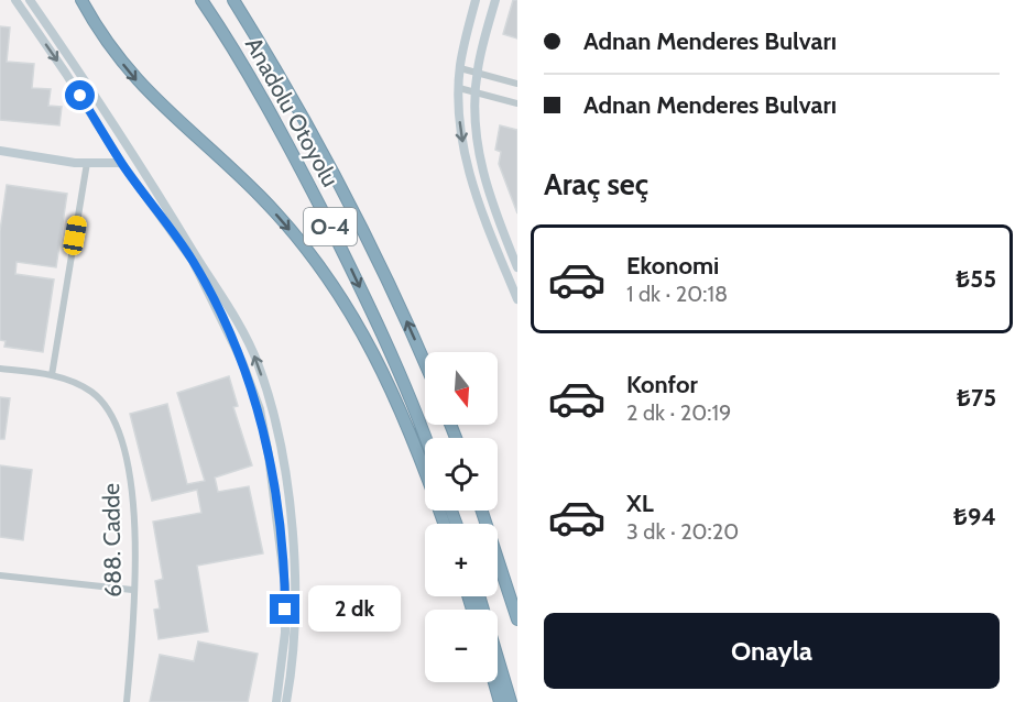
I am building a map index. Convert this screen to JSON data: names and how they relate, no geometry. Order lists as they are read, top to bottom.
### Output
{
  "streets": {
    "highway": ["Anadolu Otoyolu", "O-4"],
    "street": ["688. Cadde"]
  },
  "north": "bottom",
  "page": {
    "banner": ["Adnan Menderes Bulvarı", "Adnan Menderes Bulvarı"],
    "heading": "Araç seç",
    "list": [
      {
        "name": "Ekonomi",
        "note": "1 dk · 20:18",
        "value": "₺55"
      },
      {
        "name": "Konfor",
        "note": "2 dk · 20:19",
        "value": "₺75"
      },
      {
        "name": "XL",
        "note": "3 dk · 20:20",
        "value": "₺94"
      }
    ],
    "map_buttons": ["+", "−"],
    "bubble": "2 dk",
    "buttons": "Onayla"
  }
}
